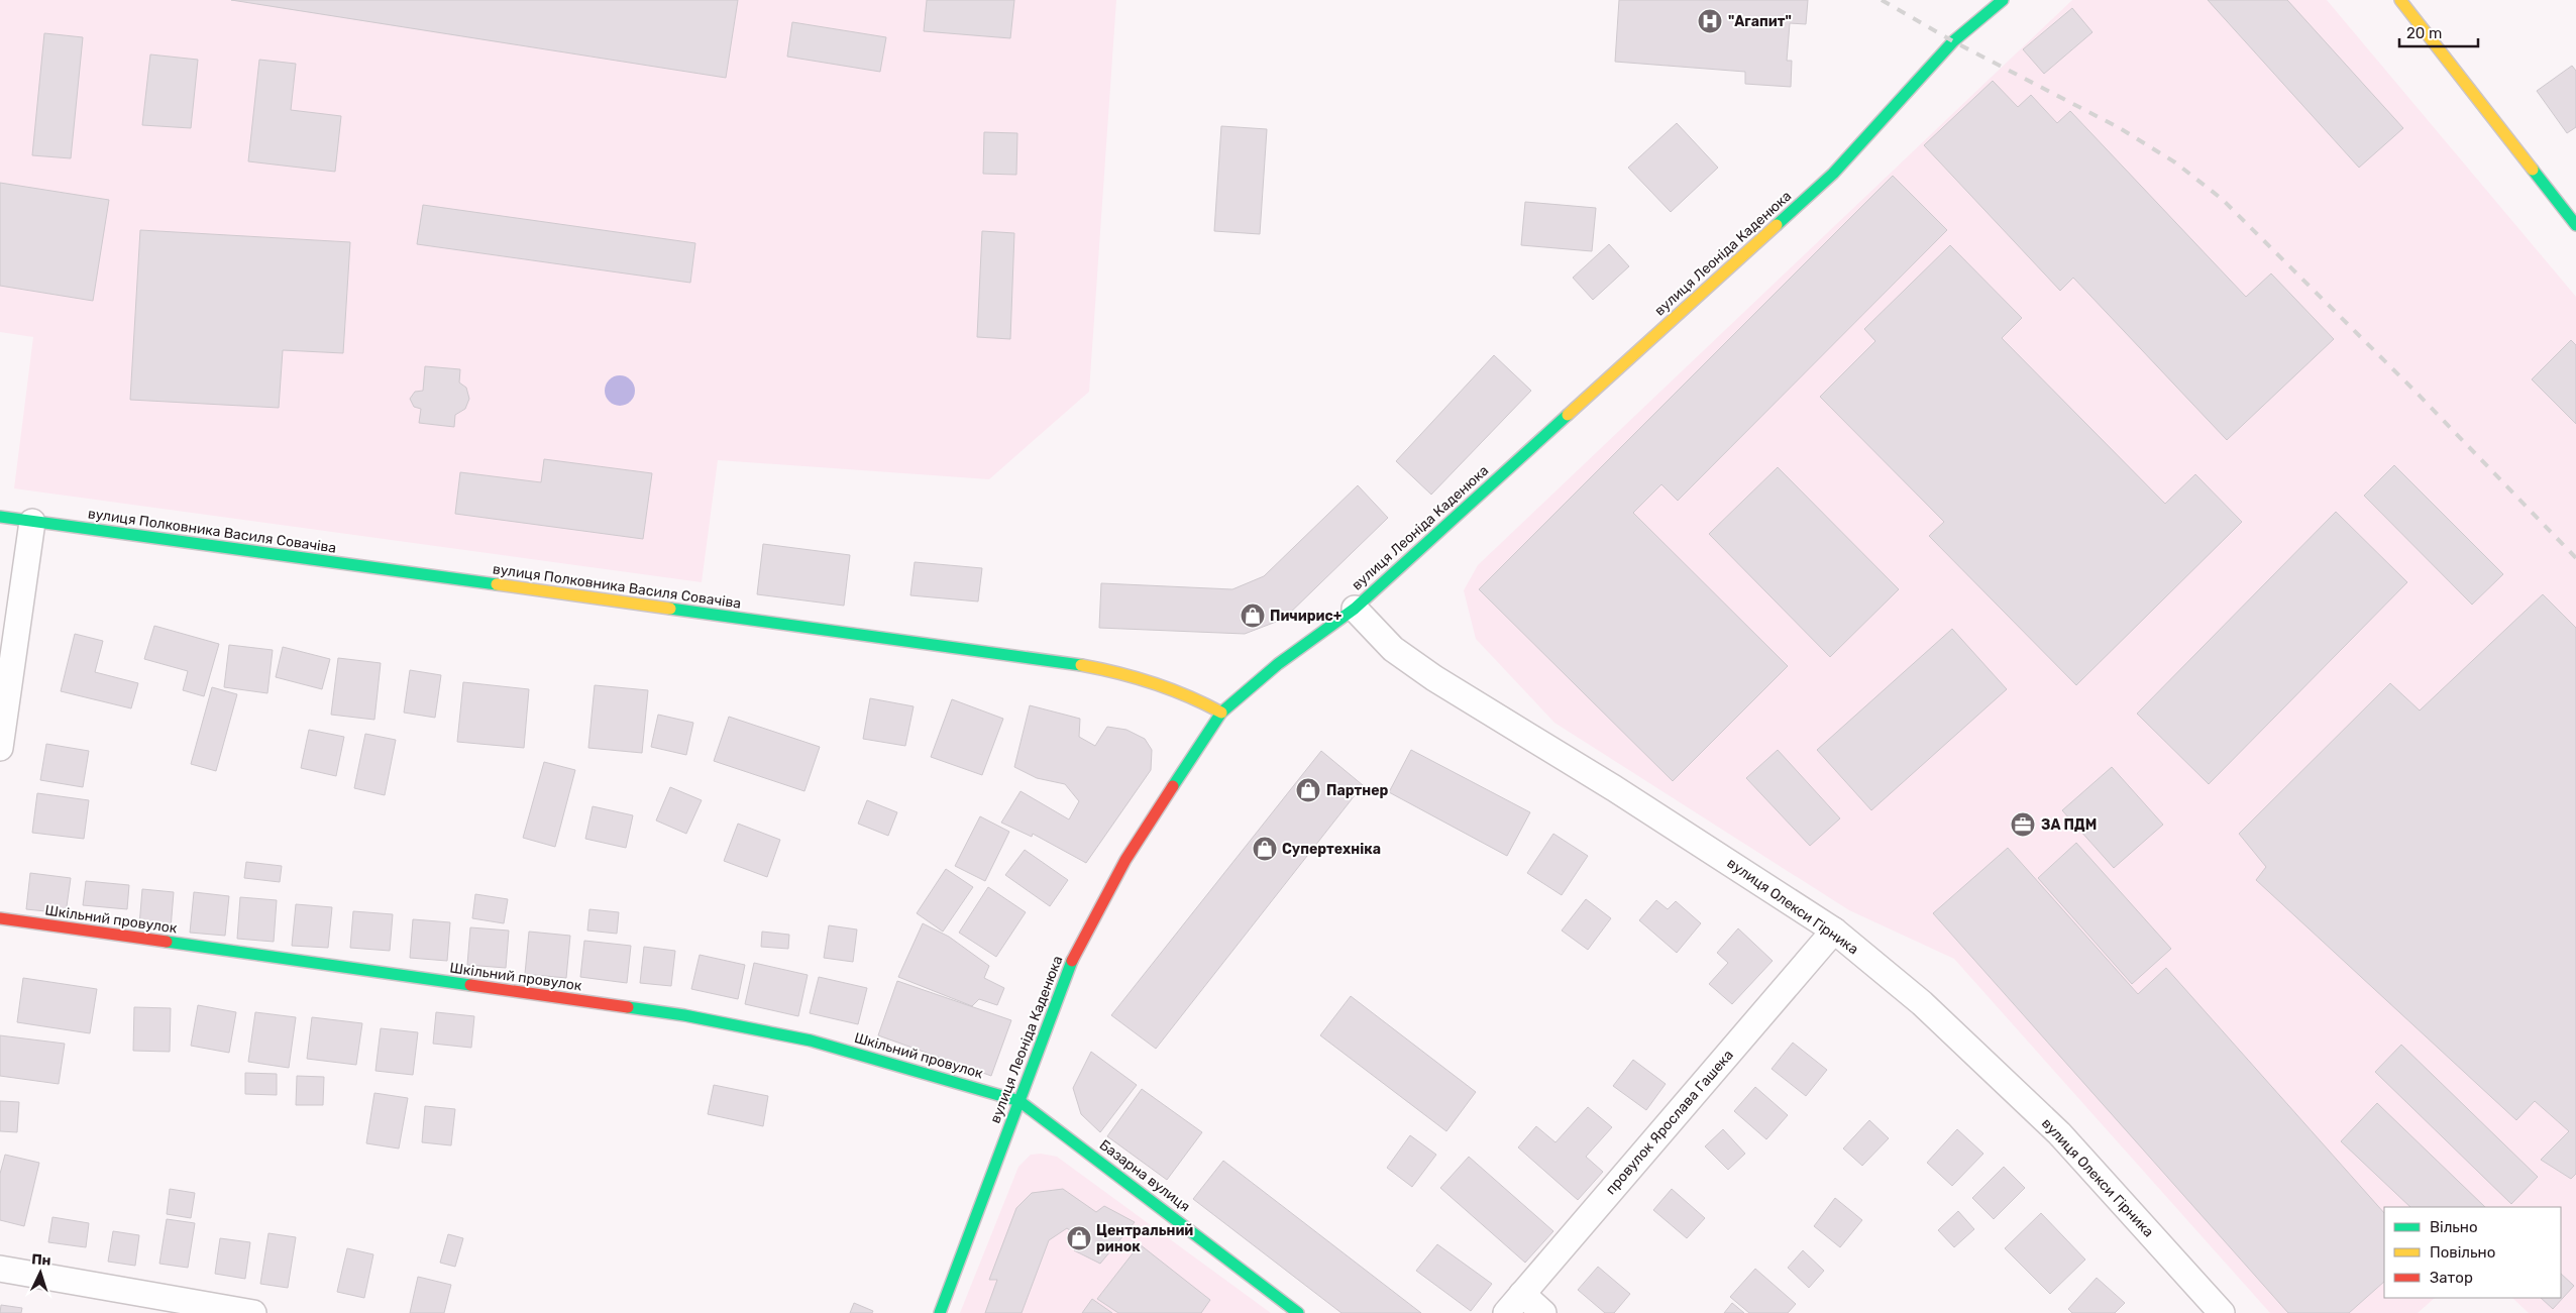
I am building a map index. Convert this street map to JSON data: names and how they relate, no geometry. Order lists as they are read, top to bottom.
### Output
{
  "streets": {
    "street": [
      "вулиця Леоніда Каденюка",
      "вулиця Полковника Василя Совачіва",
      "вулиця Олекси Гірника",
      "Шкільний провулок",
      "провулок Ярослава Гашека",
      "Базарна вулиця"
    ]
  },
  "crossings": [
    ["вулиця Леоніда Каденюка", "вулиця Полковника Василя Совачіва"],
    ["вулиця Леоніда Каденюка", "вулиця Олекси Гірника"],
    ["вулиця Леоніда Каденюка", "Шкільний провулок"],
    ["вулиця Леоніда Каденюка", "Базарна вулиця"],
    ["вулиця Олекси Гірника", "провулок Ярослава Гашека"],
    ["Шкільний провулок", "Базарна вулиця"]
  ],
  "places": {
    "hospital": ["\"Агапит\""],
    "shop": [
      "Пичирис+",
      "Партнер",
      "Супертехніка",
      "Центральний ринок"
    ],
    "office": ["ЗА ПДМ"]
  },
  "legend": ["Вільно", "Повільно", "Затор"],
  "scale_bar": "20 m",
  "north": "top"
}
